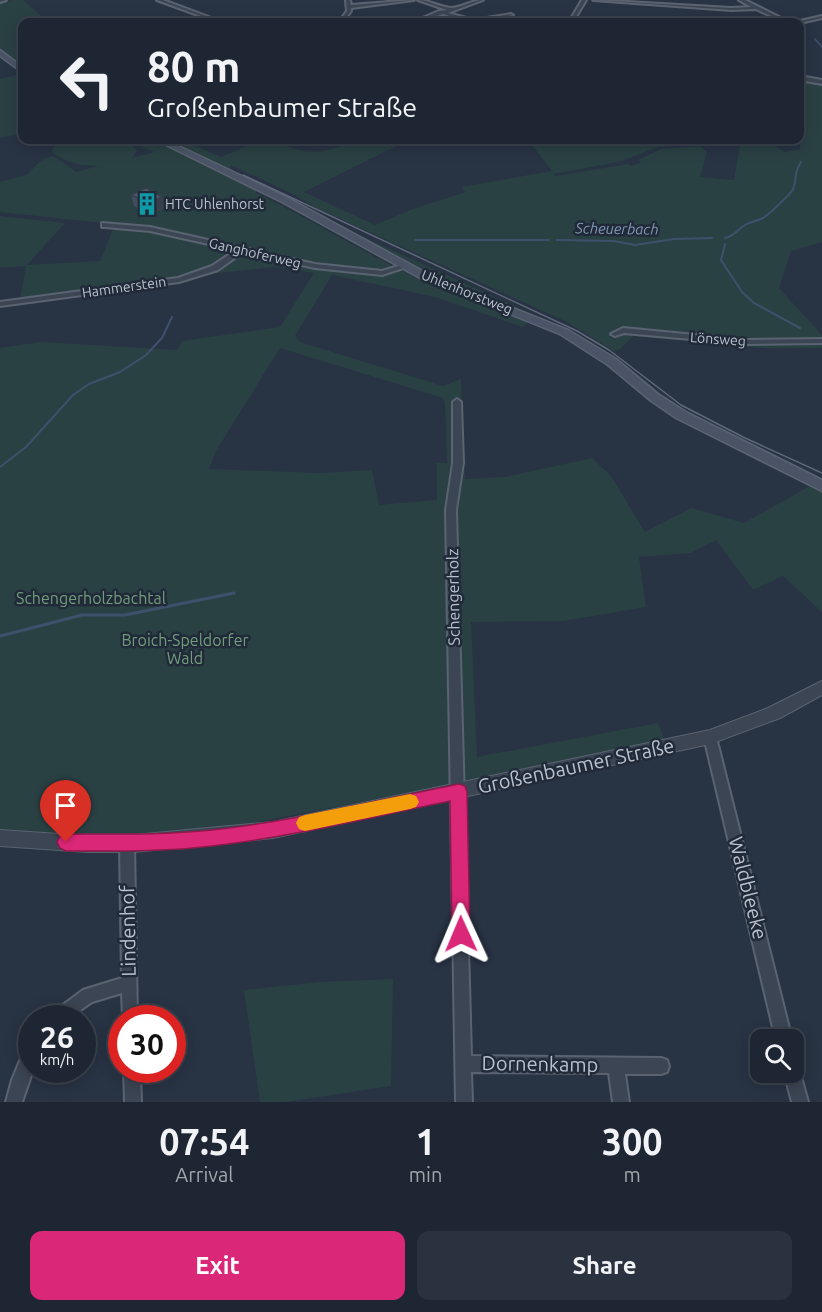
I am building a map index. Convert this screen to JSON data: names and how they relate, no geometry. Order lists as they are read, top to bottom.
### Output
{
  "streets": {
    "main road": ["Uhlenhorstweg"],
    "street": [
      "Ganghoferweg",
      "Hammerstein",
      "Lönsweg",
      "Schengerholz",
      "Großenbaumer Straße",
      "Waldbleeke",
      "Lindenhof",
      "Dornenkamp"
    ]
  },
  "crossings": [
    ["Ganghoferweg", "Hammerstein"],
    ["Ganghoferweg", "Uhlenhorstweg"],
    ["Schengerholz", "Großenbaumer Straße"],
    ["Schengerholz", "Dornenkamp"],
    ["Großenbaumer Straße", "Waldbleeke"],
    ["Großenbaumer Straße", "Lindenhof"]
  ],
  "water": ["Scheuerbach"],
  "parks": ["Schengerholzbachtal", "Broich-Speldorfer Wald"],
  "places": {
    "building": ["HTC Uhlenhorst"]
  },
  "page": {
    "turn": ["80 m", "Großenbaumer Straße"],
    "speed": "26 km/h",
    "limit": "30",
    "eta": [
      "07:54",
      "Arrival",
      "1",
      "min",
      "300",
      "m"
    ],
    "buttons": ["Exit", "Share"]
  }
}
